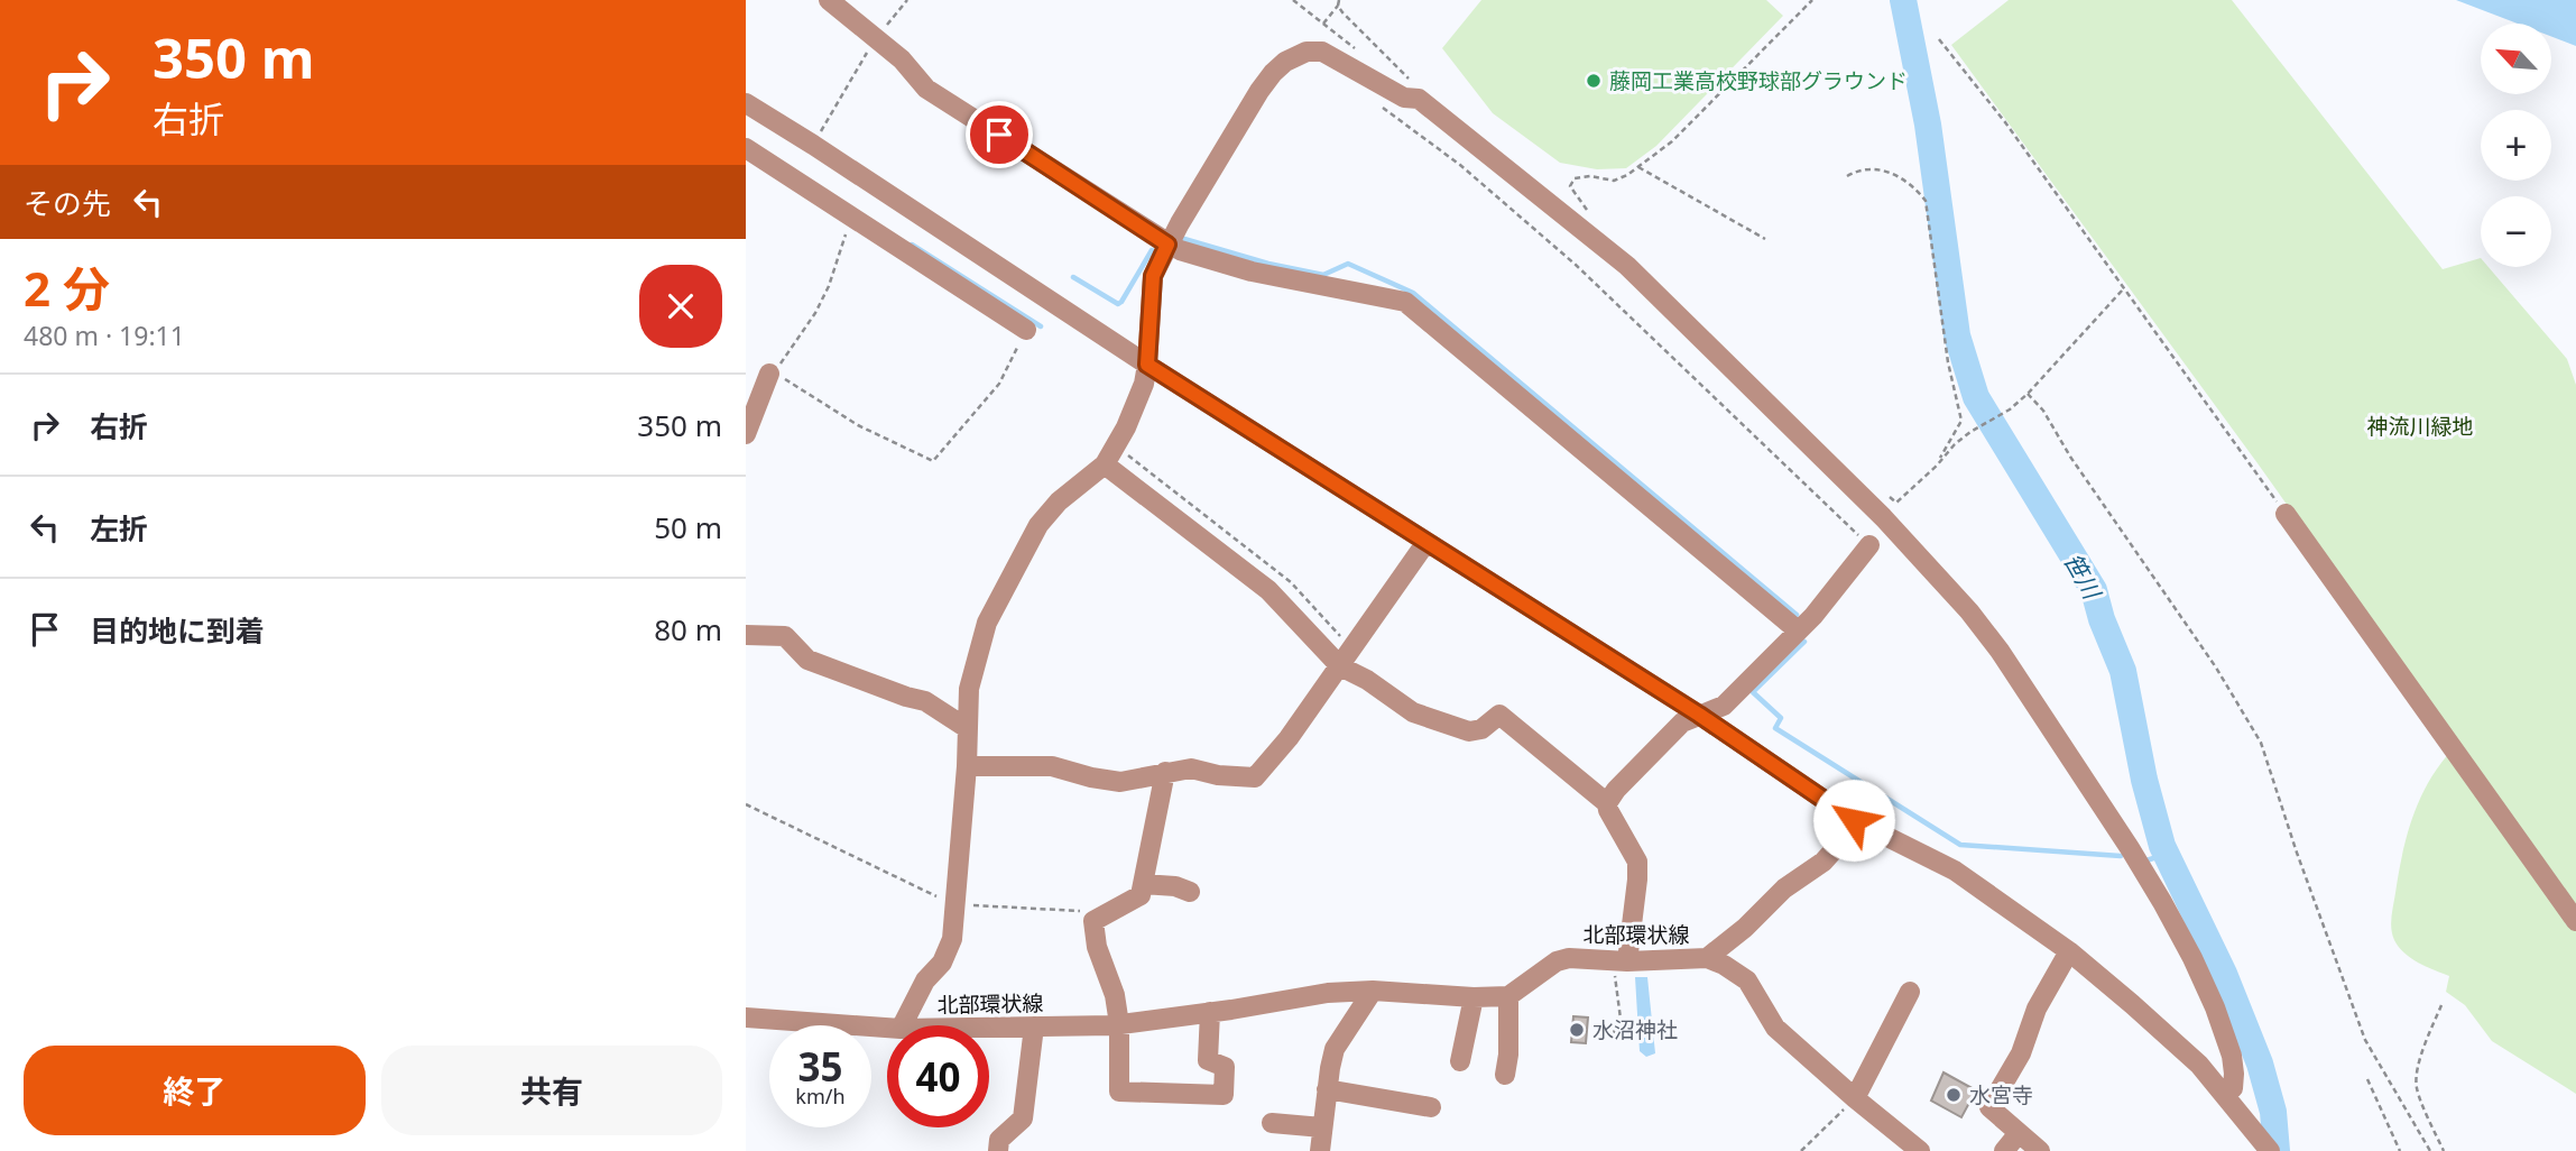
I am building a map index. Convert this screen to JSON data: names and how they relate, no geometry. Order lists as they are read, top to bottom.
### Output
{
  "streets": {
    "street": ["北部環状線"]
  },
  "water": ["笹川"],
  "parks": ["神流川緑地"],
  "places": ["藤岡工業高校野球部グラウンド", "水沼神社", "水宮寺"],
  "north": "top left",
  "page": {
    "turn": ["350 m", "右折"],
    "map_buttons": ["+", "−"],
    "then": "その先",
    "heading": ["2 分", "480 m · 19:11"],
    "list": [
      {
        "name": "右折",
        "value": "350 m"
      },
      {
        "name": "左折",
        "value": "50 m"
      },
      {
        "name": "目的地に到着",
        "value": "80 m"
      }
    ],
    "speed": "35 km/h",
    "limit": "40",
    "buttons": ["終了", "共有"]
  }
}
